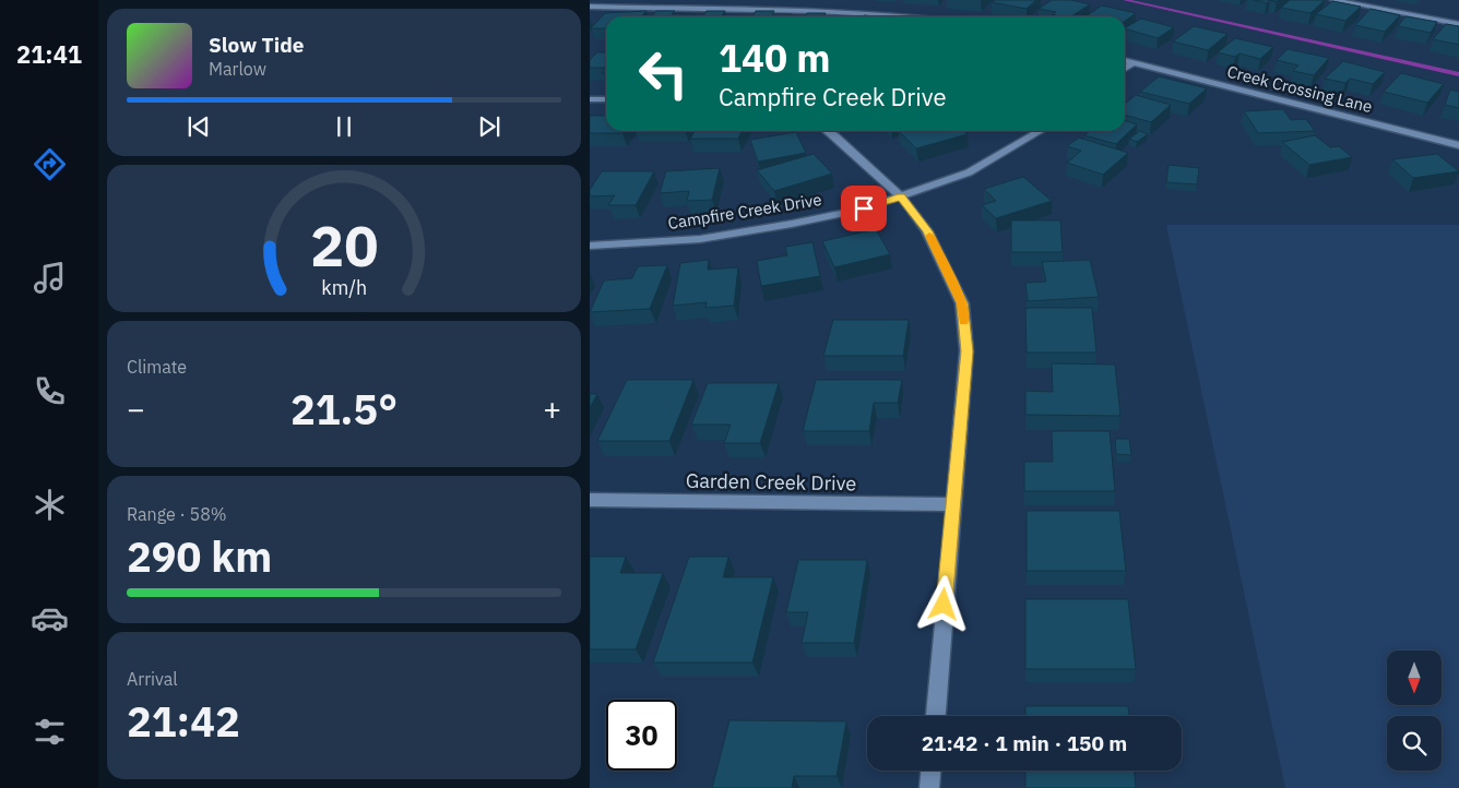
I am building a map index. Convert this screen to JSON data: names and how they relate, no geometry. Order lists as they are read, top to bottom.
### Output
{
  "streets": {
    "street": ["Creek Crossing Lane", "Campfire Creek Drive", "Garden Creek Drive"]
  },
  "north": "bottom",
  "page": {
    "tabs": "21:41",
    "turn": ["140 m", "Campfire Creek Drive"],
    "song": ["Slow Tide", "Marlow"],
    "tile": [
      "Climate",
      ["Range · 58%", "290 km"],
      ["Arrival", "21:42"]
    ],
    "heat": ["−", "21.5°", "+"],
    "limit": "30",
    "trip": "21:42 · 1 min · 150 m",
    "gauge": ["20", "km/h"]
  }
}
